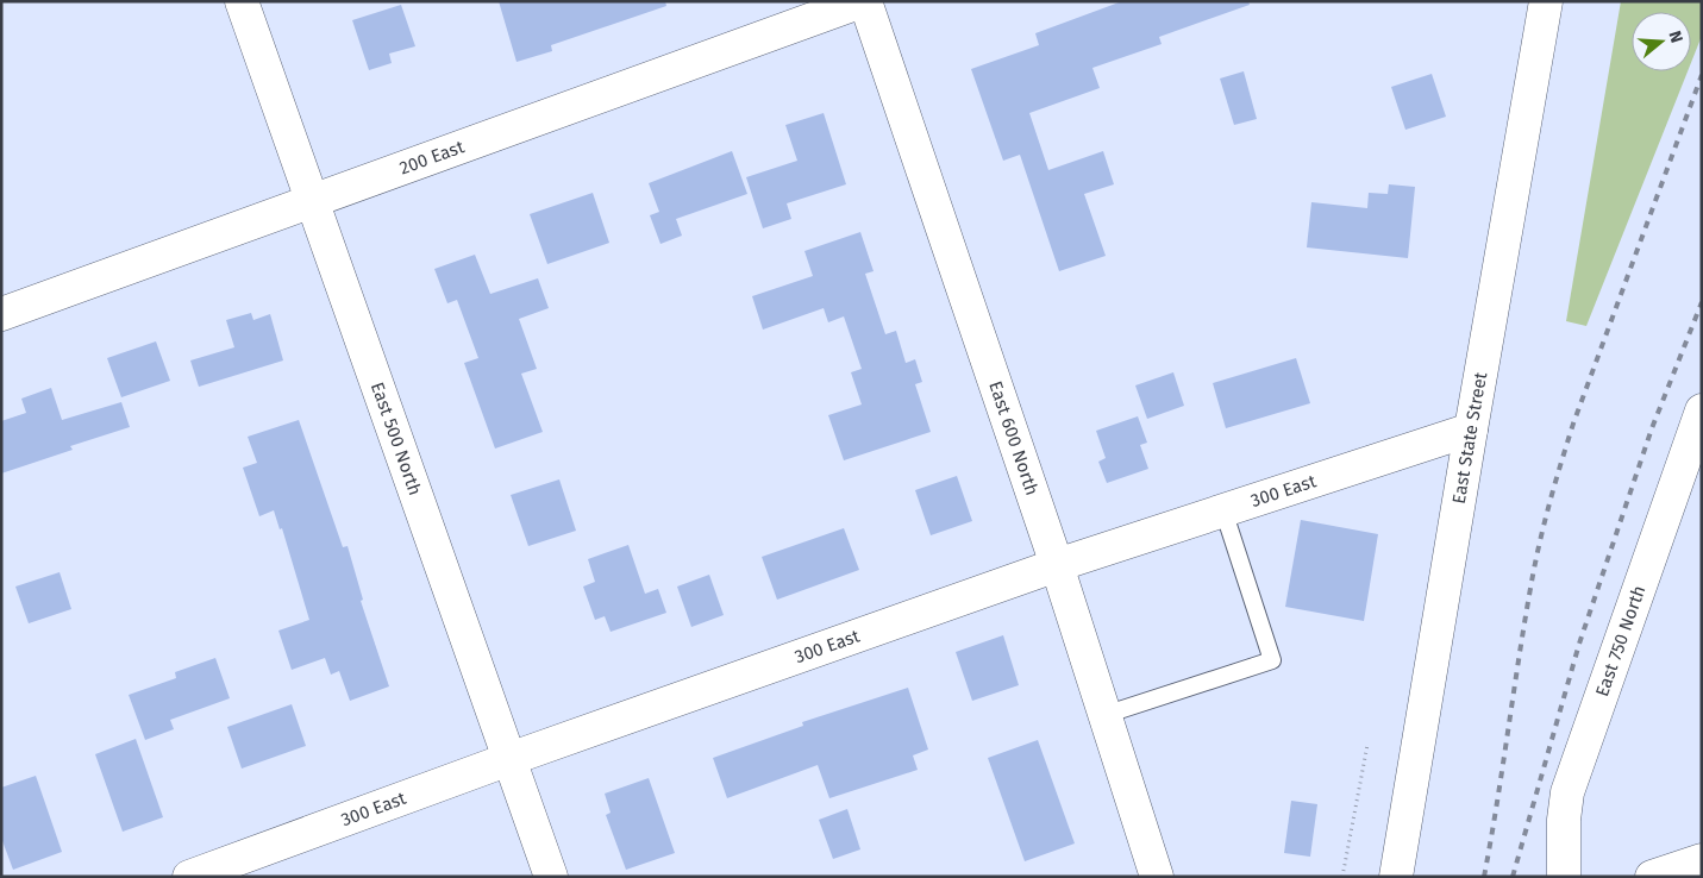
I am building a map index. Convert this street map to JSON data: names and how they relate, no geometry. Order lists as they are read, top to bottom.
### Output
{
  "streets": {
    "street": [
      "200 East",
      "East 600 North",
      "East 500 North",
      "East State Street",
      "300 East",
      "East 750 North"
    ]
  },
  "crossings": [
    ["200 East", "East 600 North"],
    ["200 East", "East 500 North"],
    ["East 600 North", "300 East"],
    ["East 500 North", "300 East"],
    ["East State Street", "300 East"]
  ],
  "north": "right"
}
